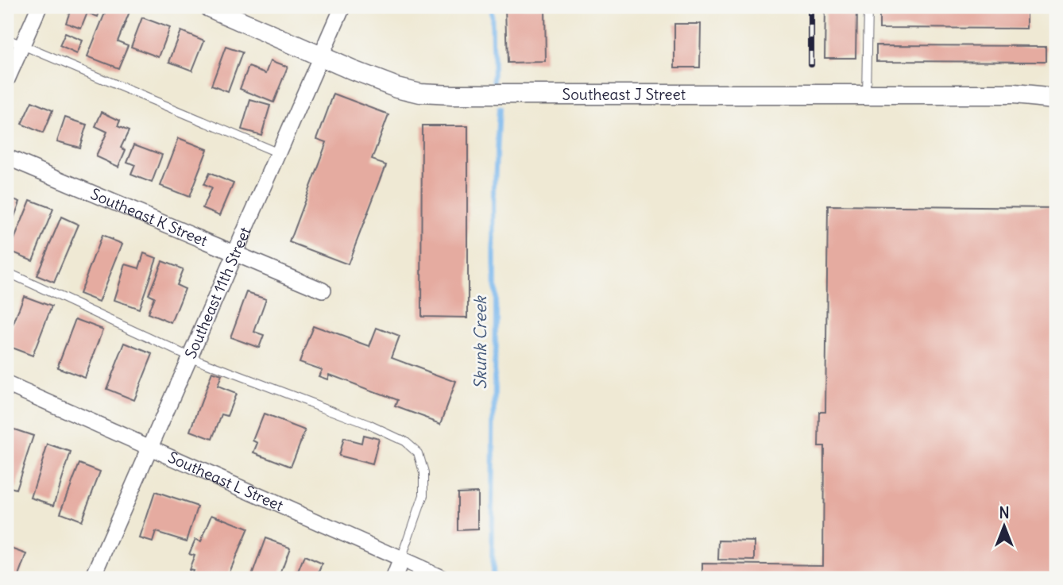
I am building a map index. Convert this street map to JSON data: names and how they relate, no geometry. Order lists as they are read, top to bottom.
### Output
{
  "streets": {
    "street": [
      "Southeast J Street",
      "Southeast K Street",
      "Southeast 11th Street",
      "Southeast L Street"
    ]
  },
  "crossings": [
    ["Southeast J Street", "Southeast 11th Street"],
    ["Southeast K Street", "Southeast 11th Street"],
    ["Southeast 11th Street", "Southeast L Street"]
  ],
  "water": ["Skunk Creek"],
  "north": "top"
}
